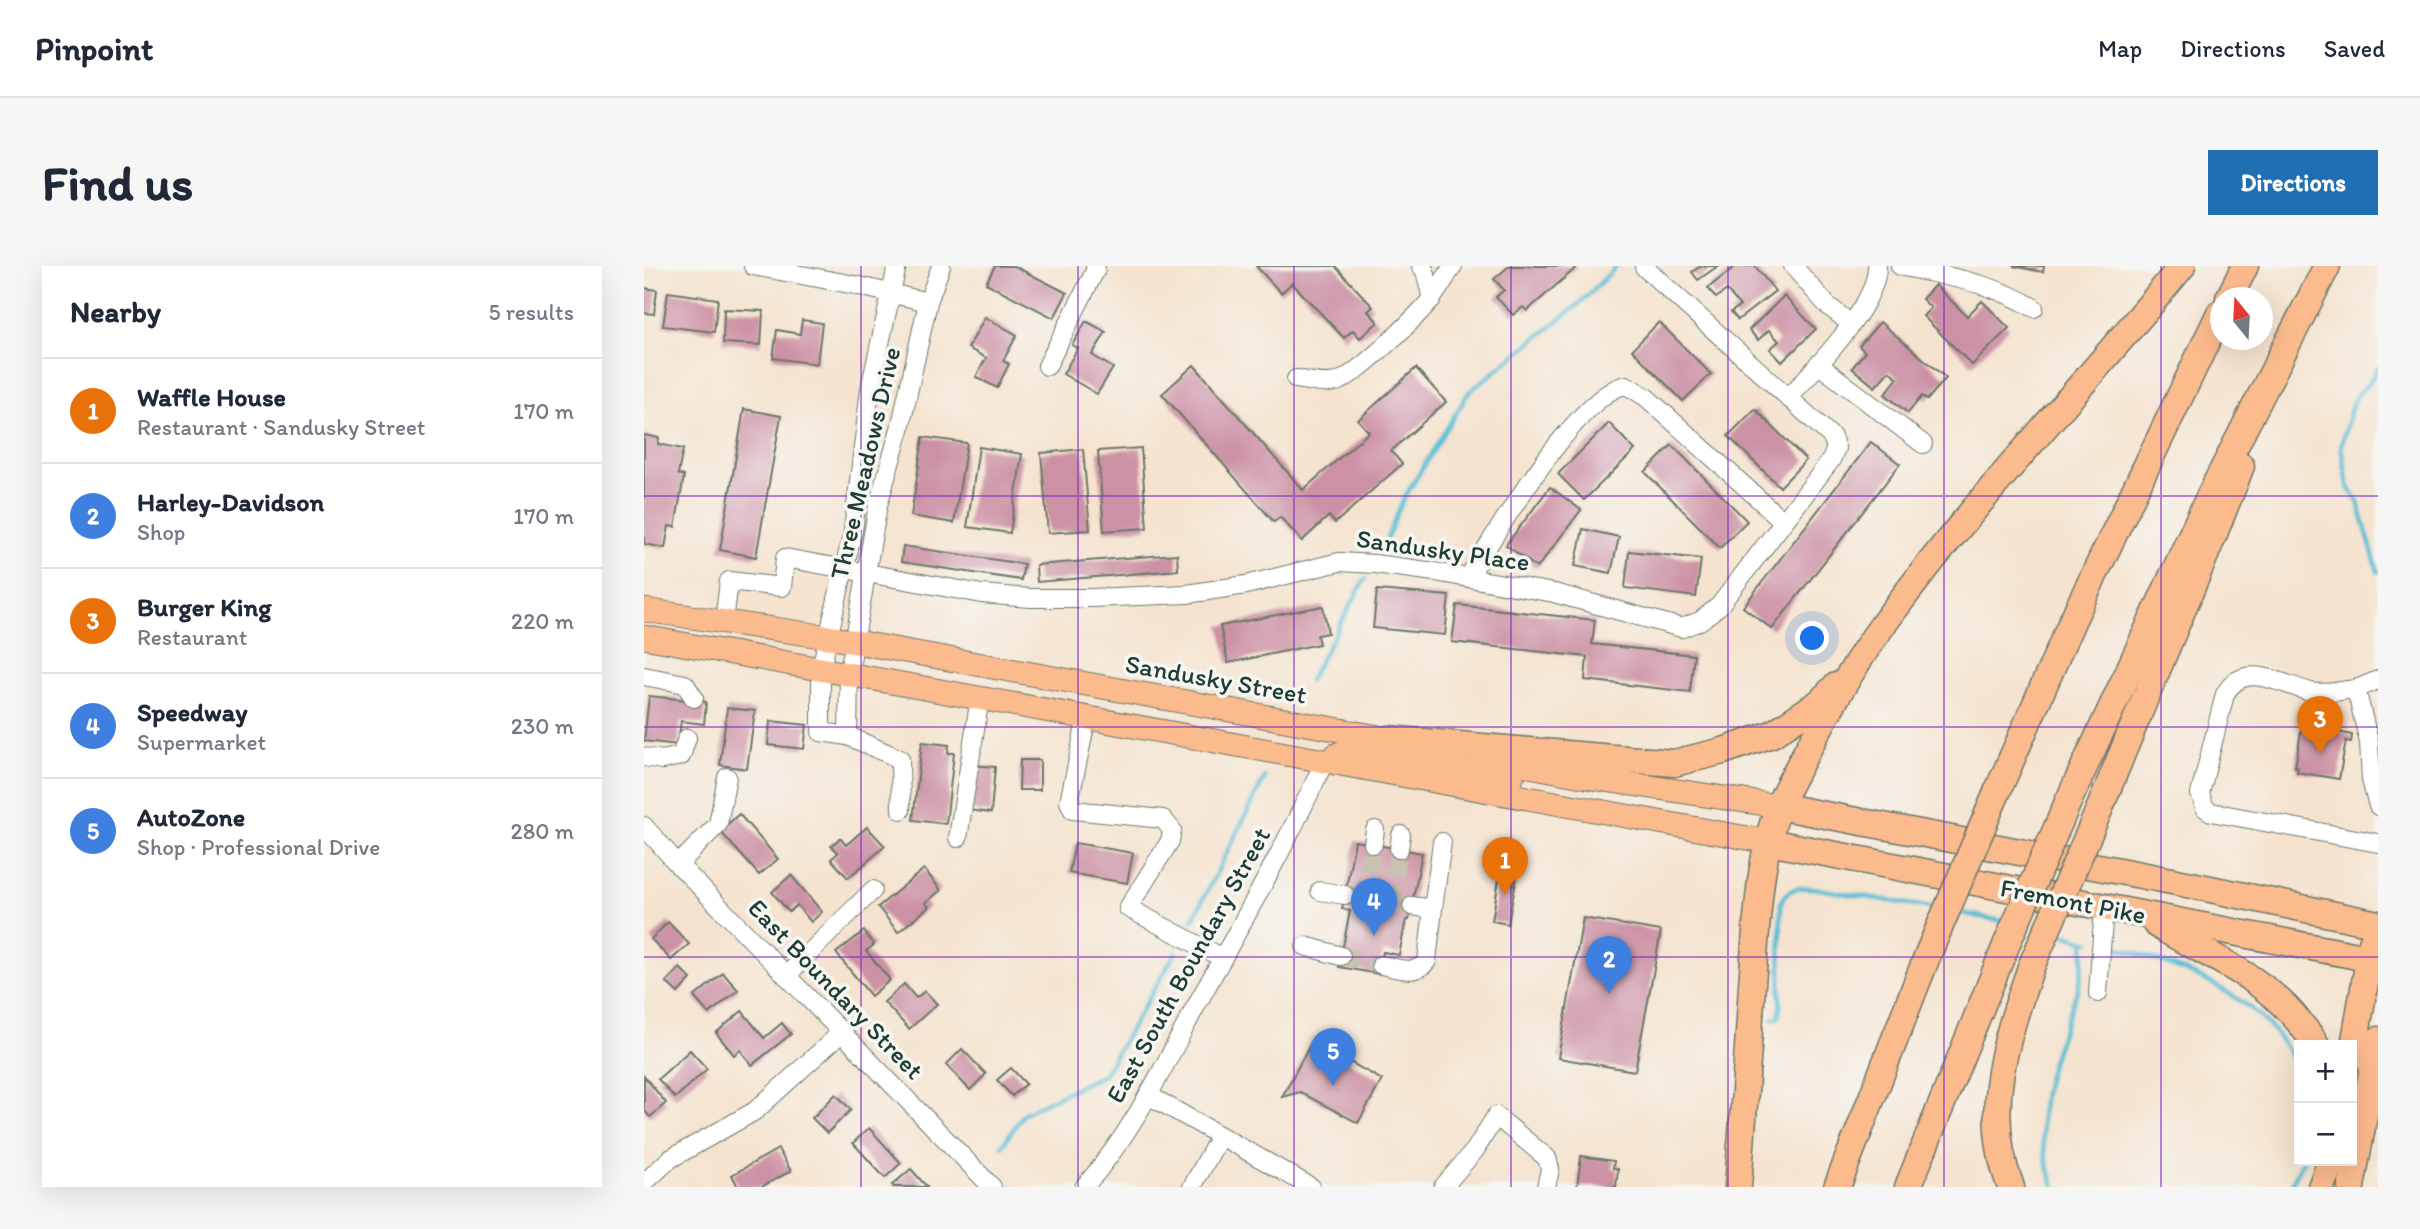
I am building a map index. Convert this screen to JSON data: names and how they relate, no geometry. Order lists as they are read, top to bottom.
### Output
{
  "streets": {
    "highway": ["Fremont Pike"],
    "main road": ["Sandusky Street"],
    "street": [
      "Three Meadows Drive",
      "Sandusky Place",
      "East South Boundary Street",
      "East Boundary Street"
    ]
  },
  "crossings": [
    ["Three Meadows Drive", "Sandusky Place"],
    ["Three Meadows Drive", "Sandusky Street"],
    ["Sandusky Place", "Sandusky Street"],
    ["Sandusky Street", "Fremont Pike"]
  ],
  "north": "top",
  "page": {
    "header": "Pinpoint",
    "nav": ["Map", "Directions", "Saved"],
    "buttons": "Directions",
    "title": "Find us",
    "heading": ["Nearby", "5 results"],
    "list": [
      {
        "mark": "1",
        "name": "Waffle House",
        "note": "Restaurant · Sandusky Street",
        "value": "170 m"
      },
      {
        "mark": "2",
        "name": "Harley-Davidson",
        "note": "Shop",
        "value": "170 m"
      },
      {
        "mark": "3",
        "name": "Burger King",
        "note": "Restaurant",
        "value": "220 m"
      },
      {
        "mark": "4",
        "name": "Speedway",
        "note": "Supermarket",
        "value": "230 m"
      },
      {
        "mark": "5",
        "name": "AutoZone",
        "note": "Shop · Professional Drive",
        "value": "280 m"
      }
    ],
    "pins": [
      "3",
      "1",
      "4",
      "2",
      "5"
    ],
    "map_buttons": ["+", "−"]
  }
}
